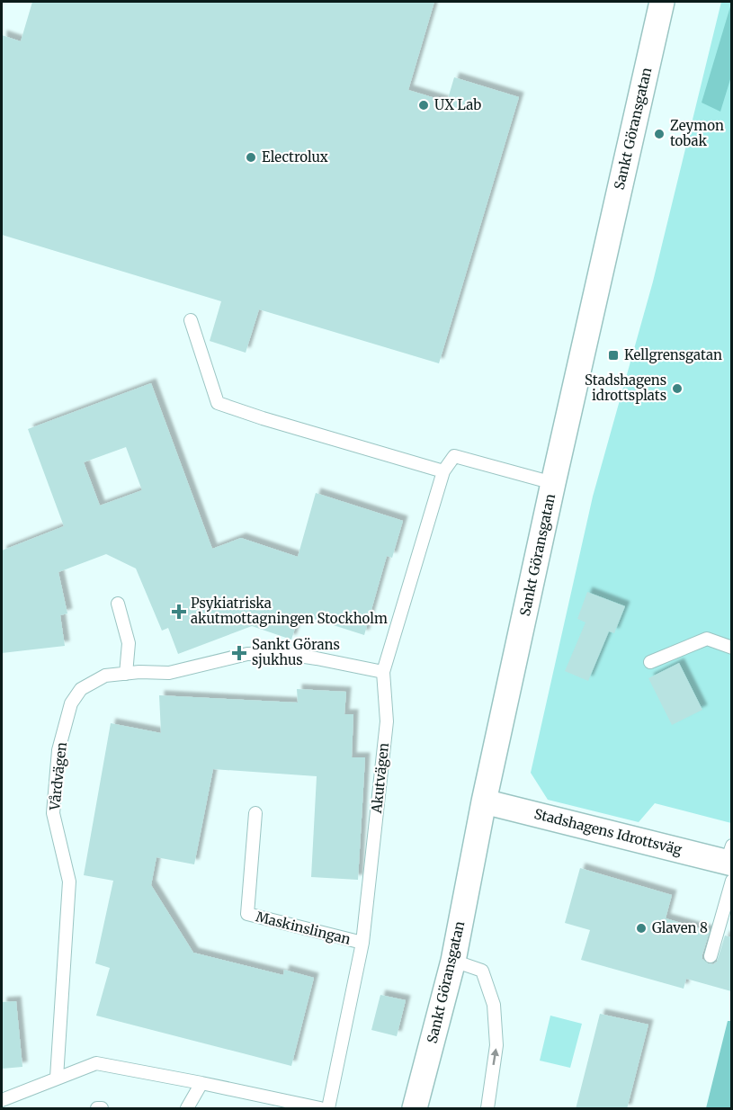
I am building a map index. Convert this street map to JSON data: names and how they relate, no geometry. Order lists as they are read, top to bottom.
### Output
{
  "streets": {
    "street": ["Sankt Göransgatan", "Stadshagens Idrottsväg"],
    "lane": ["Vårdvägen", "Akutvägen", "Maskinslingan"]
  },
  "crossings": [
    ["Sankt Göransgatan", "Akutvägen"],
    ["Sankt Göransgatan", "Stadshagens Idrottsväg"],
    ["Vårdvägen", "Akutvägen"],
    ["Akutvägen", "Maskinslingan"]
  ],
  "places": {
    "other": [
      "UX Lab",
      "Zeymon tobak",
      "Electrolux",
      "Stadshagens idrottsplats",
      "Glaven 8"
    ],
    "transit": ["Kellgrensgatan"],
    "health": ["Psykiatriska akutmottagningen Stockholm", "Sankt Görans sjukhus"]
  }
}
